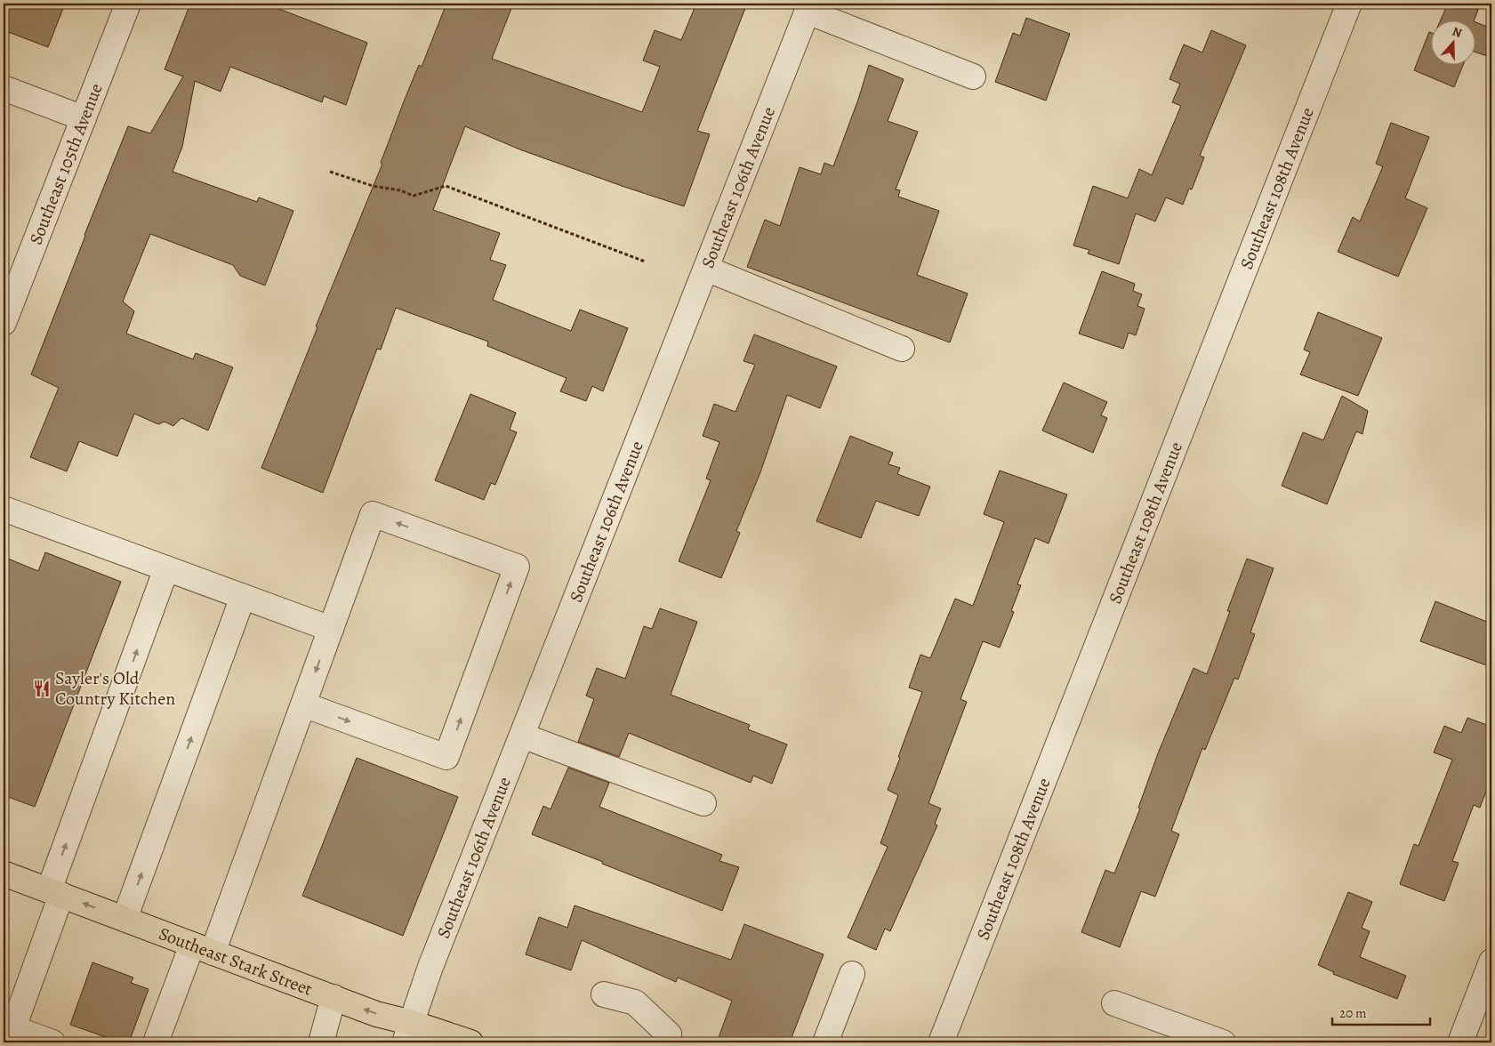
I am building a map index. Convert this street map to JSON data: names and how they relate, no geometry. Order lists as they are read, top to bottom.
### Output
{
  "streets": {
    "main road": ["Southeast Stark Street"],
    "street": ["Southeast 105th Avenue", "Southeast 106th Avenue", "Southeast 108th Avenue"]
  },
  "crossings": [
    ["Southeast 106th Avenue", "Southeast Stark Street"]
  ],
  "places": {
    "restaurant": ["Sayler's Old Country Kitchen"]
  },
  "scale_bar": "20 m",
  "north": "top"
}
